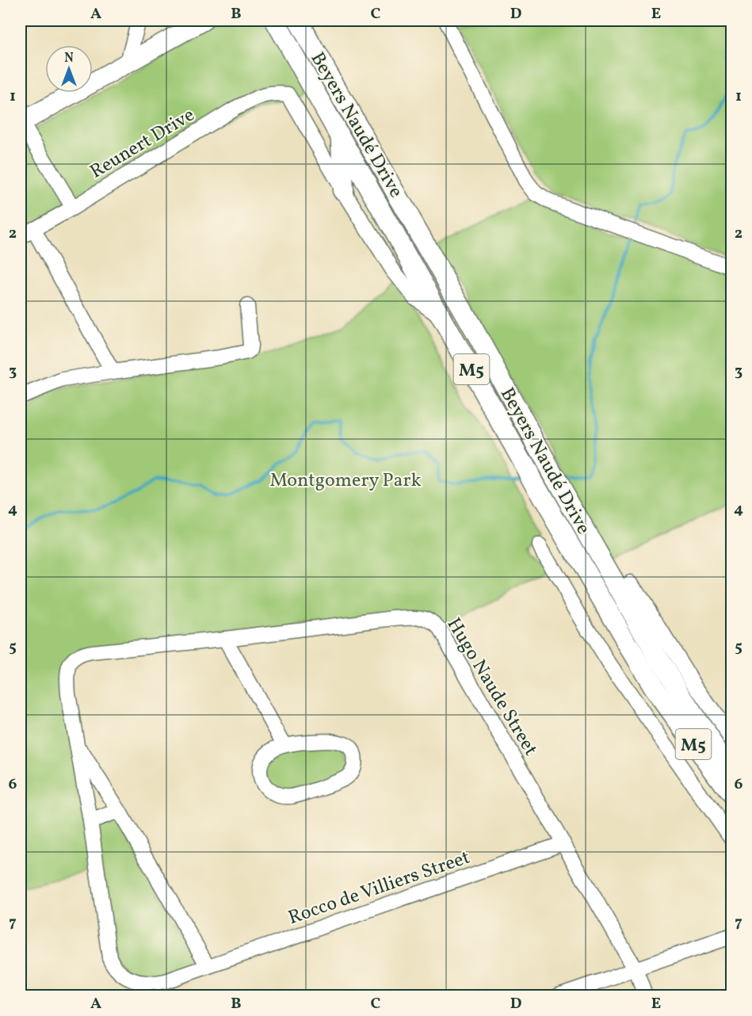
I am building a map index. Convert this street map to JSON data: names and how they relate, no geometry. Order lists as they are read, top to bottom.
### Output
{
  "streets": {
    "main road": ["Beyers Naudé Drive", "M5"],
    "street": ["Reunert Drive", "Hugo Naude Street", "Rocco de Villiers Street"]
  },
  "crossings": [
    ["Beyers Naudé Drive", "Reunert Drive"],
    ["Hugo Naude Street", "Rocco de Villiers Street"]
  ],
  "parks": ["Montgomery Park"],
  "north": "top",
  "grid": {
    "columns": [
      "A",
      "B",
      "C",
      "D",
      "E"
    ],
    "rows": [
      "1",
      "2",
      "3",
      "4",
      "5",
      "6",
      "7"
    ]
  }
}
